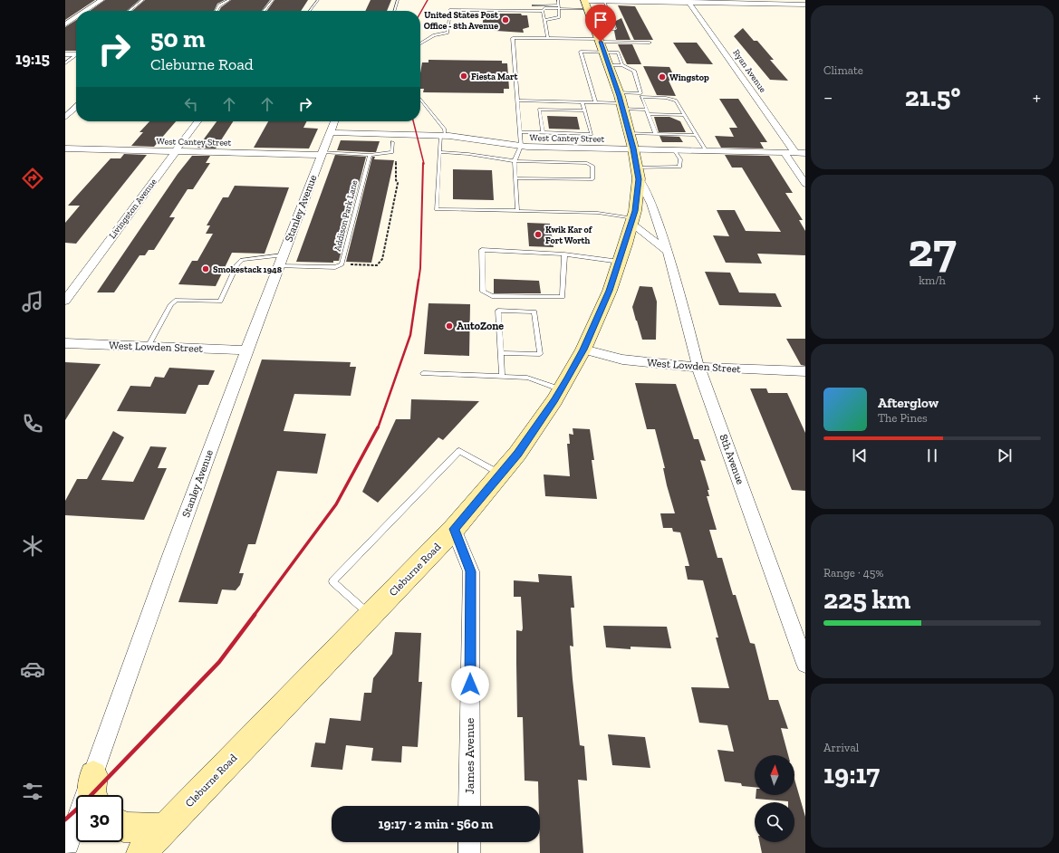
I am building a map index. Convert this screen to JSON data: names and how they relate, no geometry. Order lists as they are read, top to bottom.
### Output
{
  "streets": {
    "main road": ["8th Avenue", "Cleburne Road"],
    "street": [
      "Ryan Avenue",
      "West Cantey Street",
      "Livingston Avenue",
      "Stanley Avenue",
      "West Lowden Street",
      "James Avenue"
    ],
    "lane": ["Addison Park Lane"]
  },
  "crossings": [
    ["Ryan Avenue", "West Cantey Street"],
    ["West Cantey Street", "Livingston Avenue"],
    ["West Cantey Street", "Stanley Avenue"],
    ["West Cantey Street", "8th Avenue"],
    ["Stanley Avenue", "Addison Park Lane"],
    ["Stanley Avenue", "West Lowden Street"],
    ["Addison Park Lane", "West Lowden Street"],
    ["West Lowden Street", "8th Avenue"],
    ["West Lowden Street", "Cleburne Road"],
    ["8th Avenue", "Cleburne Road"],
    ["Cleburne Road", "James Avenue"]
  ],
  "places": [
    "United States Post Office - 8th Avenue",
    "Fiesta Mart",
    "Wingstop",
    "Kwik Kar of Fort Worth",
    "Smokestack 1948",
    "AutoZone"
  ],
  "north": "top",
  "page": {
    "tabs": "19:15",
    "tile": [
      "Climate",
      ["27", "km/h"],
      ["Range · 45%", "225 km"],
      ["Arrival", "19:17"]
    ],
    "turn": ["50 m", "Cleburne Road"],
    "heat": ["−", "21.5°", "+"],
    "song": ["Afterglow", "The Pines"],
    "limit": "30",
    "trip": "19:17 · 2 min · 560 m"
  }
}
